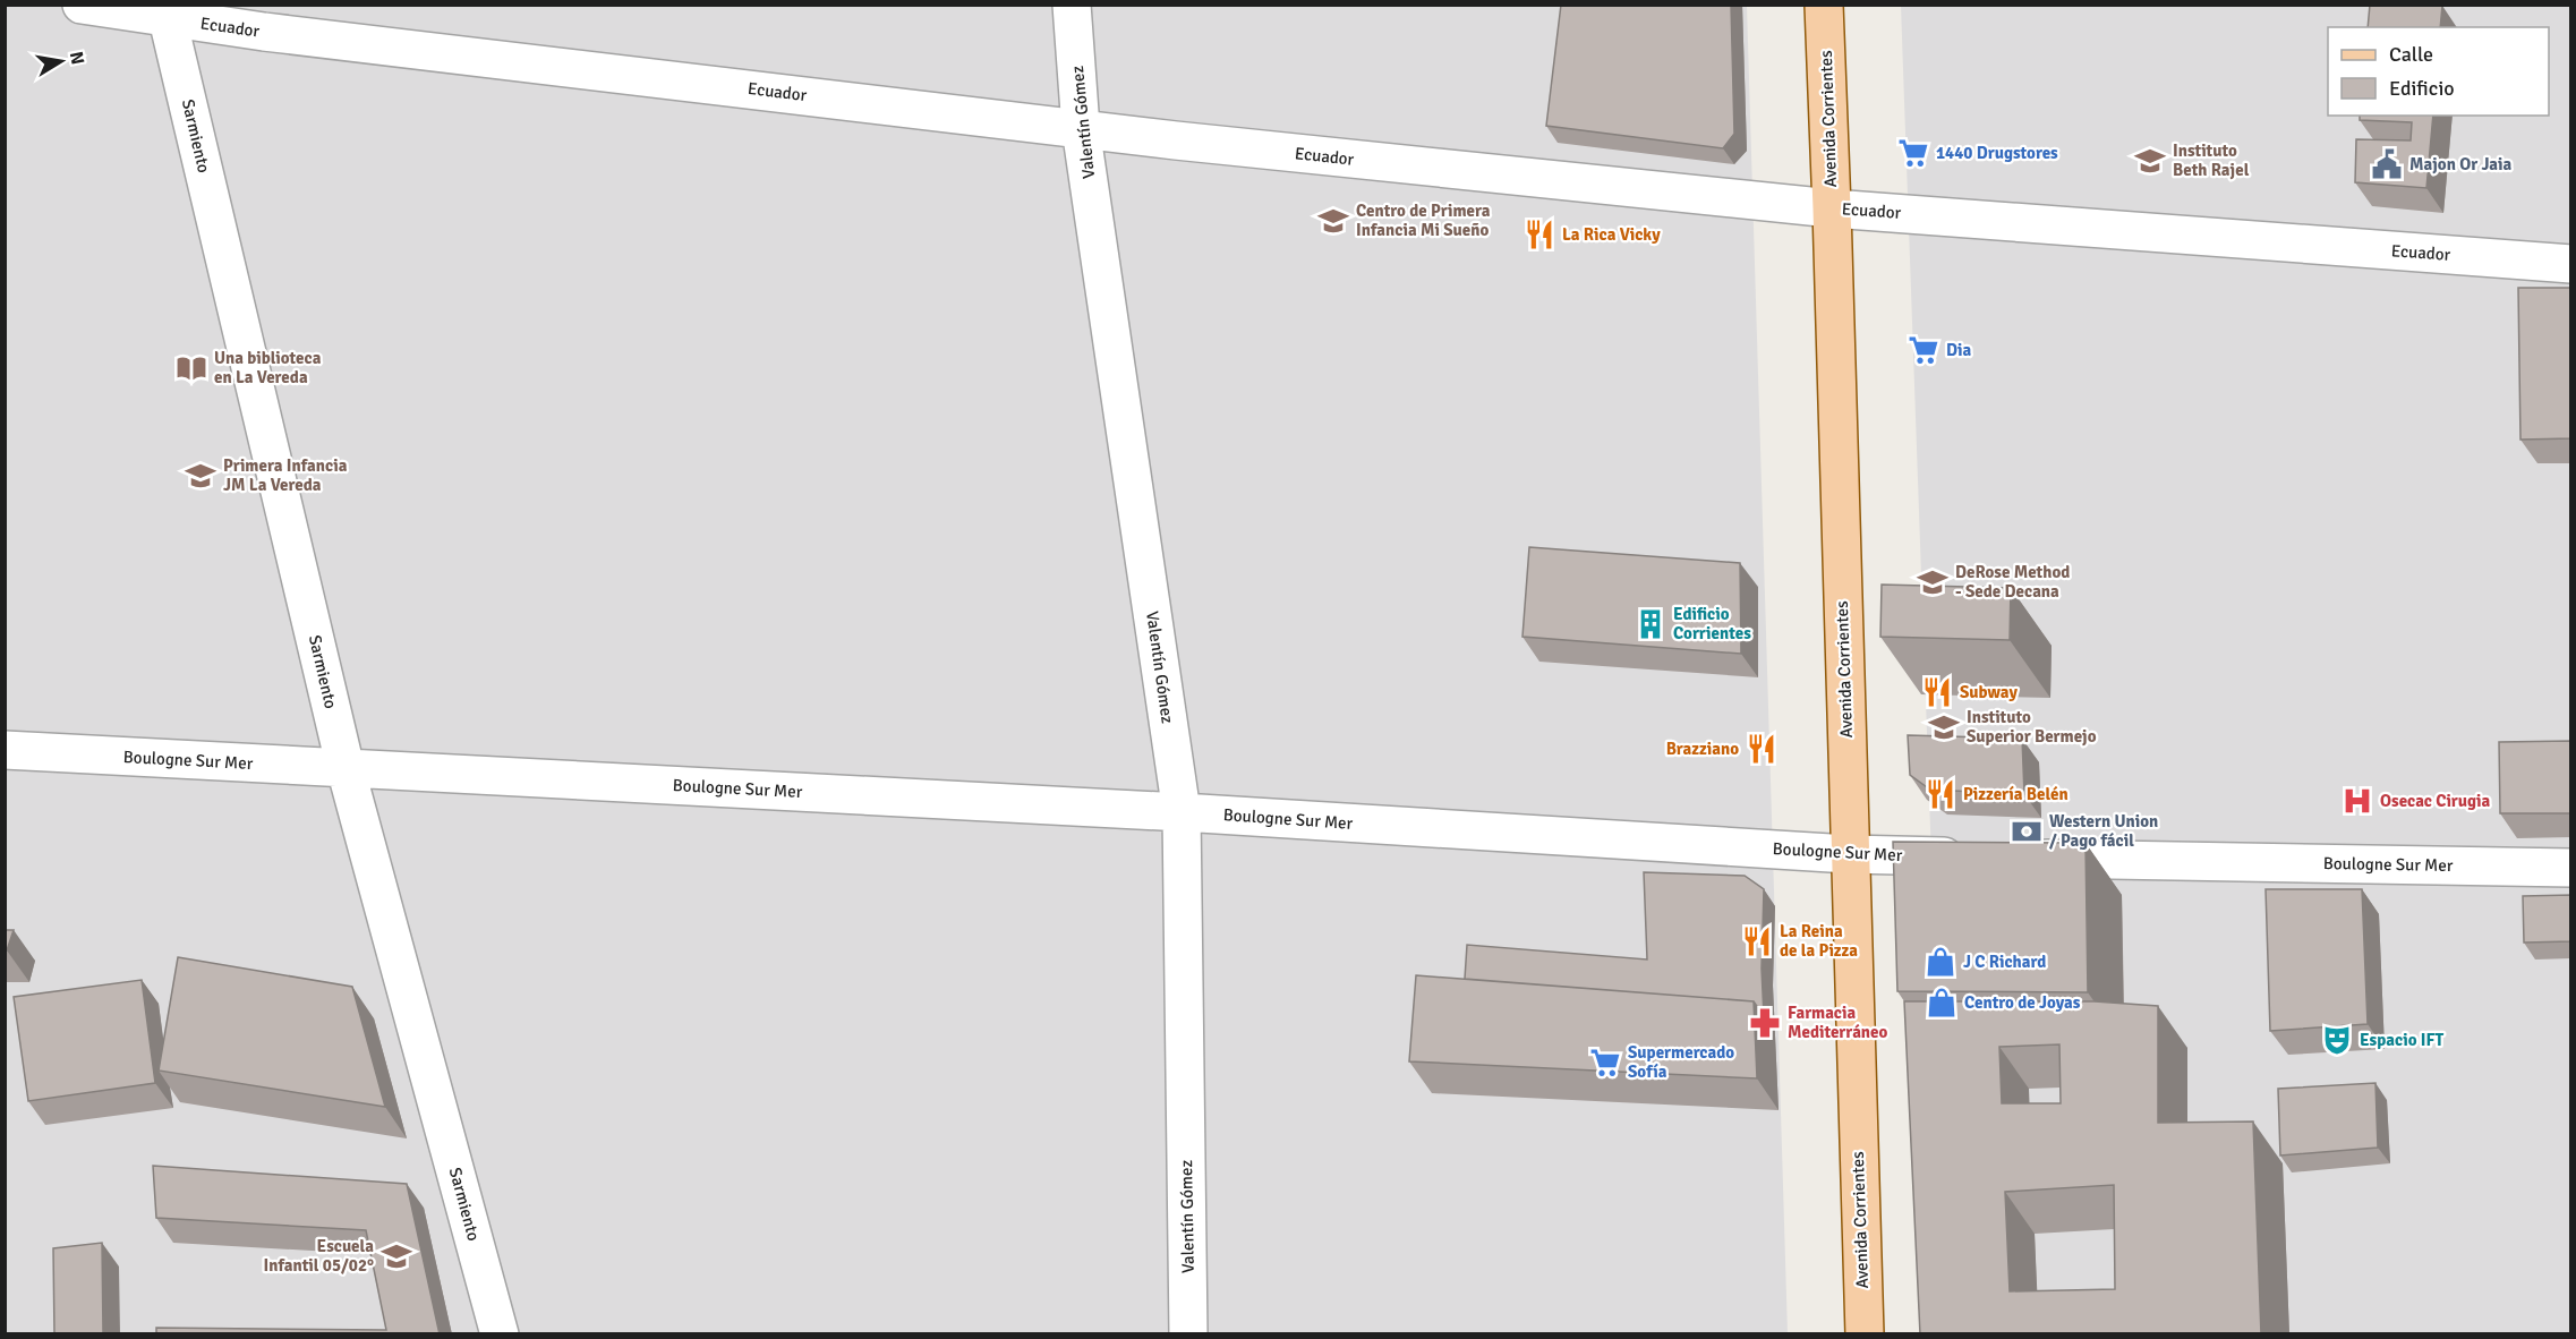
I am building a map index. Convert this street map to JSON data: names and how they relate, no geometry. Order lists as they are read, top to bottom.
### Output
{
  "streets": {
    "main road": ["Avenida Corrientes"],
    "street": [
      "Ecuador",
      "Valentín Gómez",
      "Sarmiento",
      "Boulogne Sur Mer"
    ]
  },
  "crossings": [
    ["Ecuador", "Avenida Corrientes"],
    ["Ecuador", "Valentín Gómez"],
    ["Ecuador", "Sarmiento"],
    ["Avenida Corrientes", "Boulogne Sur Mer"],
    ["Valentín Gómez", "Boulogne Sur Mer"],
    ["Sarmiento", "Boulogne Sur Mer"]
  ],
  "places": {
    "supermarket": ["1440 Drugstores", "Dia", "Supermercado Sofía"],
    "school or university": [
      "Instituto Beth Rajel",
      "Centro de Primera Infancia Mi Sueño",
      "Primera Infancia JM La Vereda",
      "DeRose Method - Sede Decana",
      "Instituto Superior Bermejo",
      "Escuela Infantil 05/02°"
    ],
    "public building": ["Majon Or Jaia"],
    "restaurant": [
      "La Rica Vicky",
      "Subway",
      "Brazziano",
      "Pizzería Belén",
      "La Reina de la Pizza"
    ],
    "library": ["Una biblioteca en La Vereda"],
    "building": ["Edificio Corrientes"],
    "hospital": ["Osecac Cirugia"],
    "bank": ["Western Union / Pago fácil"],
    "shop": ["J C Richard", "Centro de Joyas"],
    "pharmacy": ["Farmacia Mediterráneo"],
    "theatre": ["Espacio IFT"]
  },
  "legend": ["Calle", "Edificio"],
  "north": "right"
}
